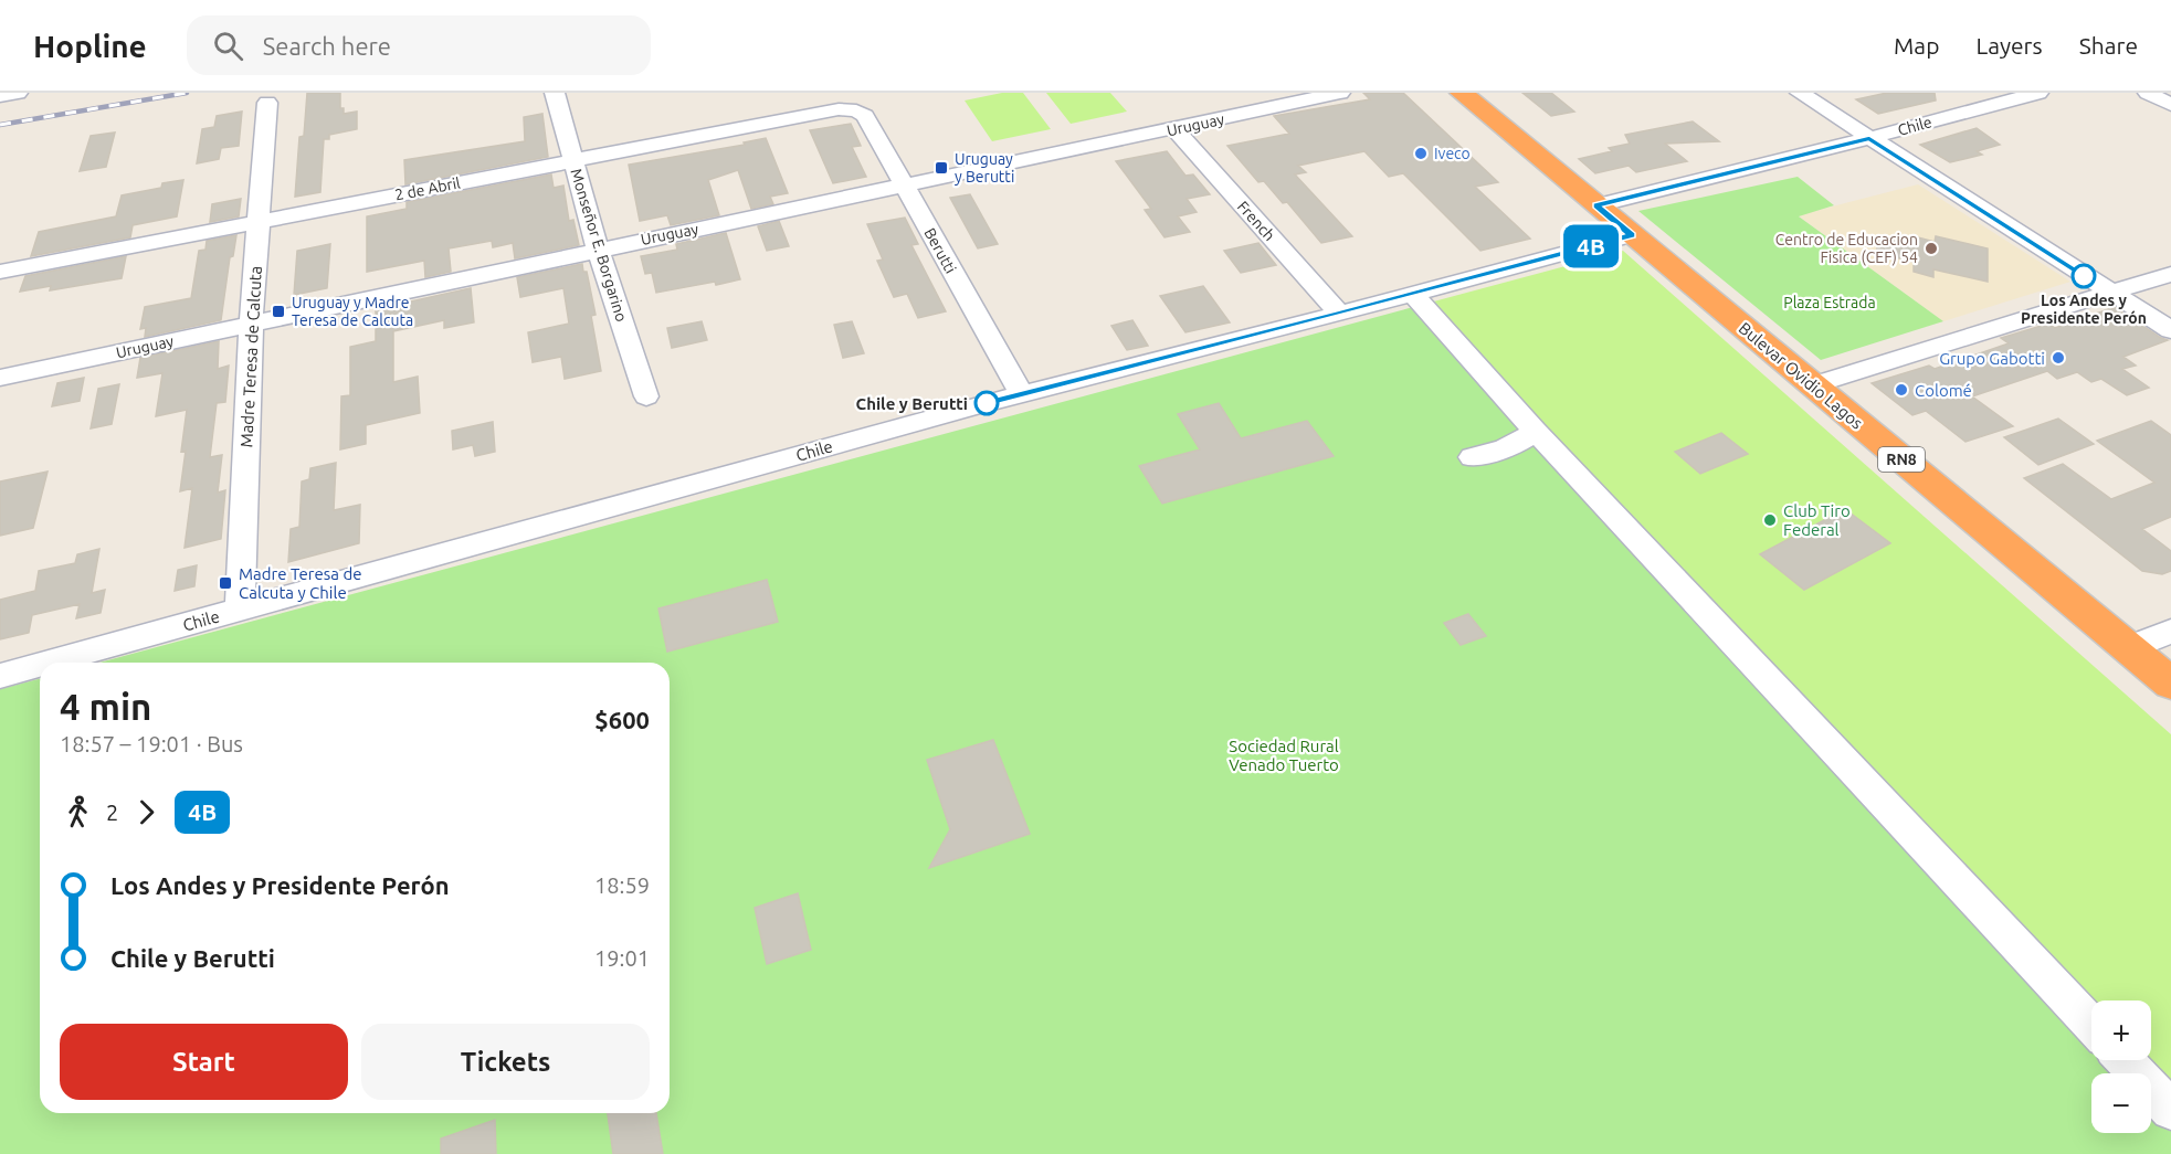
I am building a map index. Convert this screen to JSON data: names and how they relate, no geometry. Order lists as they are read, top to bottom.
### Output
{
  "streets": {
    "highway": ["Bulevar Ovidio Lagos", "RN8"],
    "street": [
      "Uruguay",
      "Chile",
      "2 de Abril",
      "French",
      "Monseñor E. Borgarino",
      "Berutti",
      "Madre Teresa de Calcuta"
    ]
  },
  "crossings": [
    ["Uruguay", "French"],
    ["Uruguay", "Monseñor E. Borgarino"],
    ["Uruguay", "Berutti"],
    ["Uruguay", "Madre Teresa de Calcuta"],
    ["Chile", "French"],
    ["Chile", "Berutti"],
    ["Chile", "Madre Teresa de Calcuta"],
    ["Chile", "Bulevar Ovidio Lagos"],
    ["2 de Abril", "Monseñor E. Borgarino"],
    ["2 de Abril", "Berutti"],
    ["2 de Abril", "Madre Teresa de Calcuta"]
  ],
  "parks": ["Plaza Estrada", "Sociedad Rural Venado Tuerto"],
  "places": {
    "other": [
      "Iveco",
      "Centro de Educacion Fisica (CEF) 54",
      "Los Andes y Presidente Perón",
      "Grupo Gabotti",
      "Colomé",
      "Chile y Berutti",
      "Club Tiro Federal"
    ],
    "transit": ["Uruguay y Berutti", "Uruguay y Madre Teresa de Calcuta", "Madre Teresa de Calcuta y Chile"]
  },
  "lines": ["bus line 4B"],
  "page": {
    "header": "Hopline",
    "search": "Search here",
    "nav": ["Map", "Layers", "Share"],
    "on_map": "4B",
    "heading": ["4 min", "18:57 – 19:01 · Bus", "$600"],
    "legs": ["2", "4B"],
    "list": [
      {
        "name": "Los Andes y Presidente Perón",
        "value": "18:59"
      },
      {
        "name": "Chile y Berutti",
        "value": "19:01"
      }
    ],
    "map_buttons": ["+", "−"],
    "buttons": ["Start", "Tickets"]
  }
}
